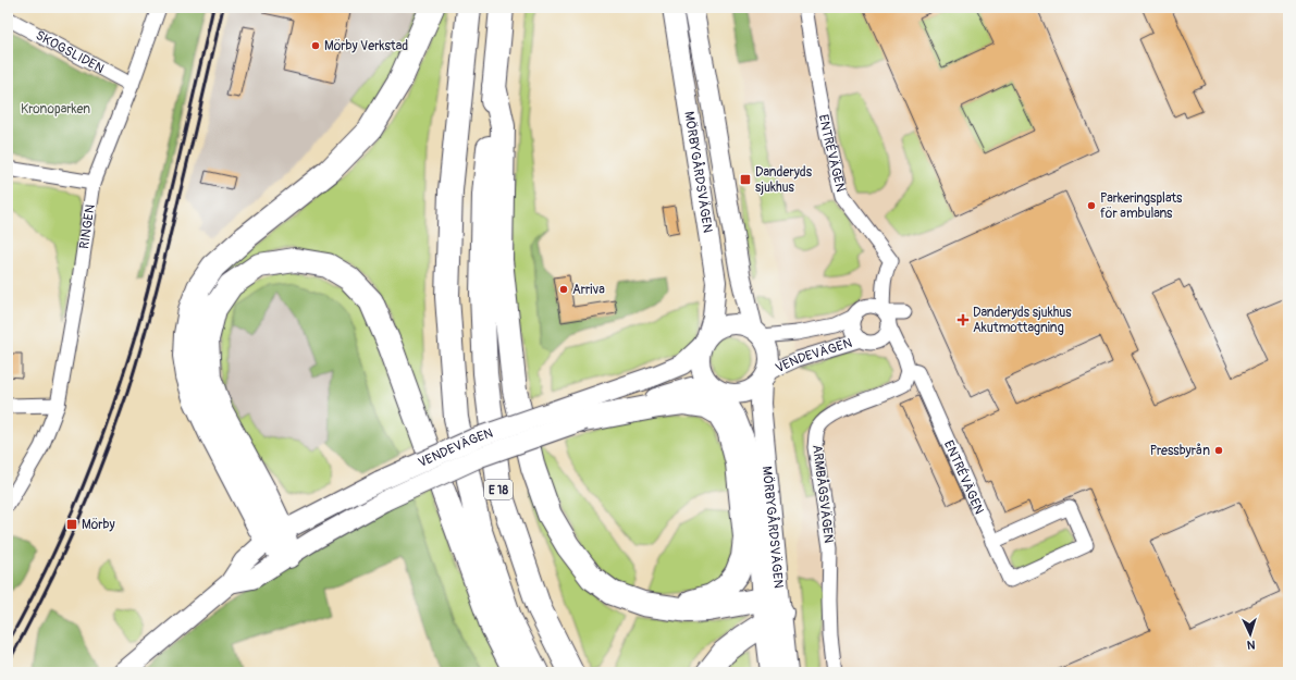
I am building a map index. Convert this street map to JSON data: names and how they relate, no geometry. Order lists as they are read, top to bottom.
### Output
{
  "streets": {
    "highway": ["E 18"],
    "street": [
      "SKOGSLIDEN",
      "ENTRÉVÄGEN",
      "MÖRBYGÅRDSVÄGEN",
      "RINGEN",
      "VENDEVÄGEN",
      "ARMBÅGSVÄGEN"
    ]
  },
  "crossings": [
    ["SKOGSLIDEN", "RINGEN"],
    ["ENTRÉVÄGEN", "ARMBÅGSVÄGEN"],
    ["MÖRBYGÅRDSVÄGEN", "VENDEVÄGEN"]
  ],
  "parks": ["Kronoparken"],
  "places": {
    "other": [
      "Mörby Verkstad",
      "Parkeringsplats för ambulans",
      "Arriva",
      "Pressbyrån"
    ],
    "transit": ["Danderyds sjukhus", "Mörby"],
    "health": ["Danderyds sjukhus Akutmottagning"]
  },
  "north": "bottom"
}
